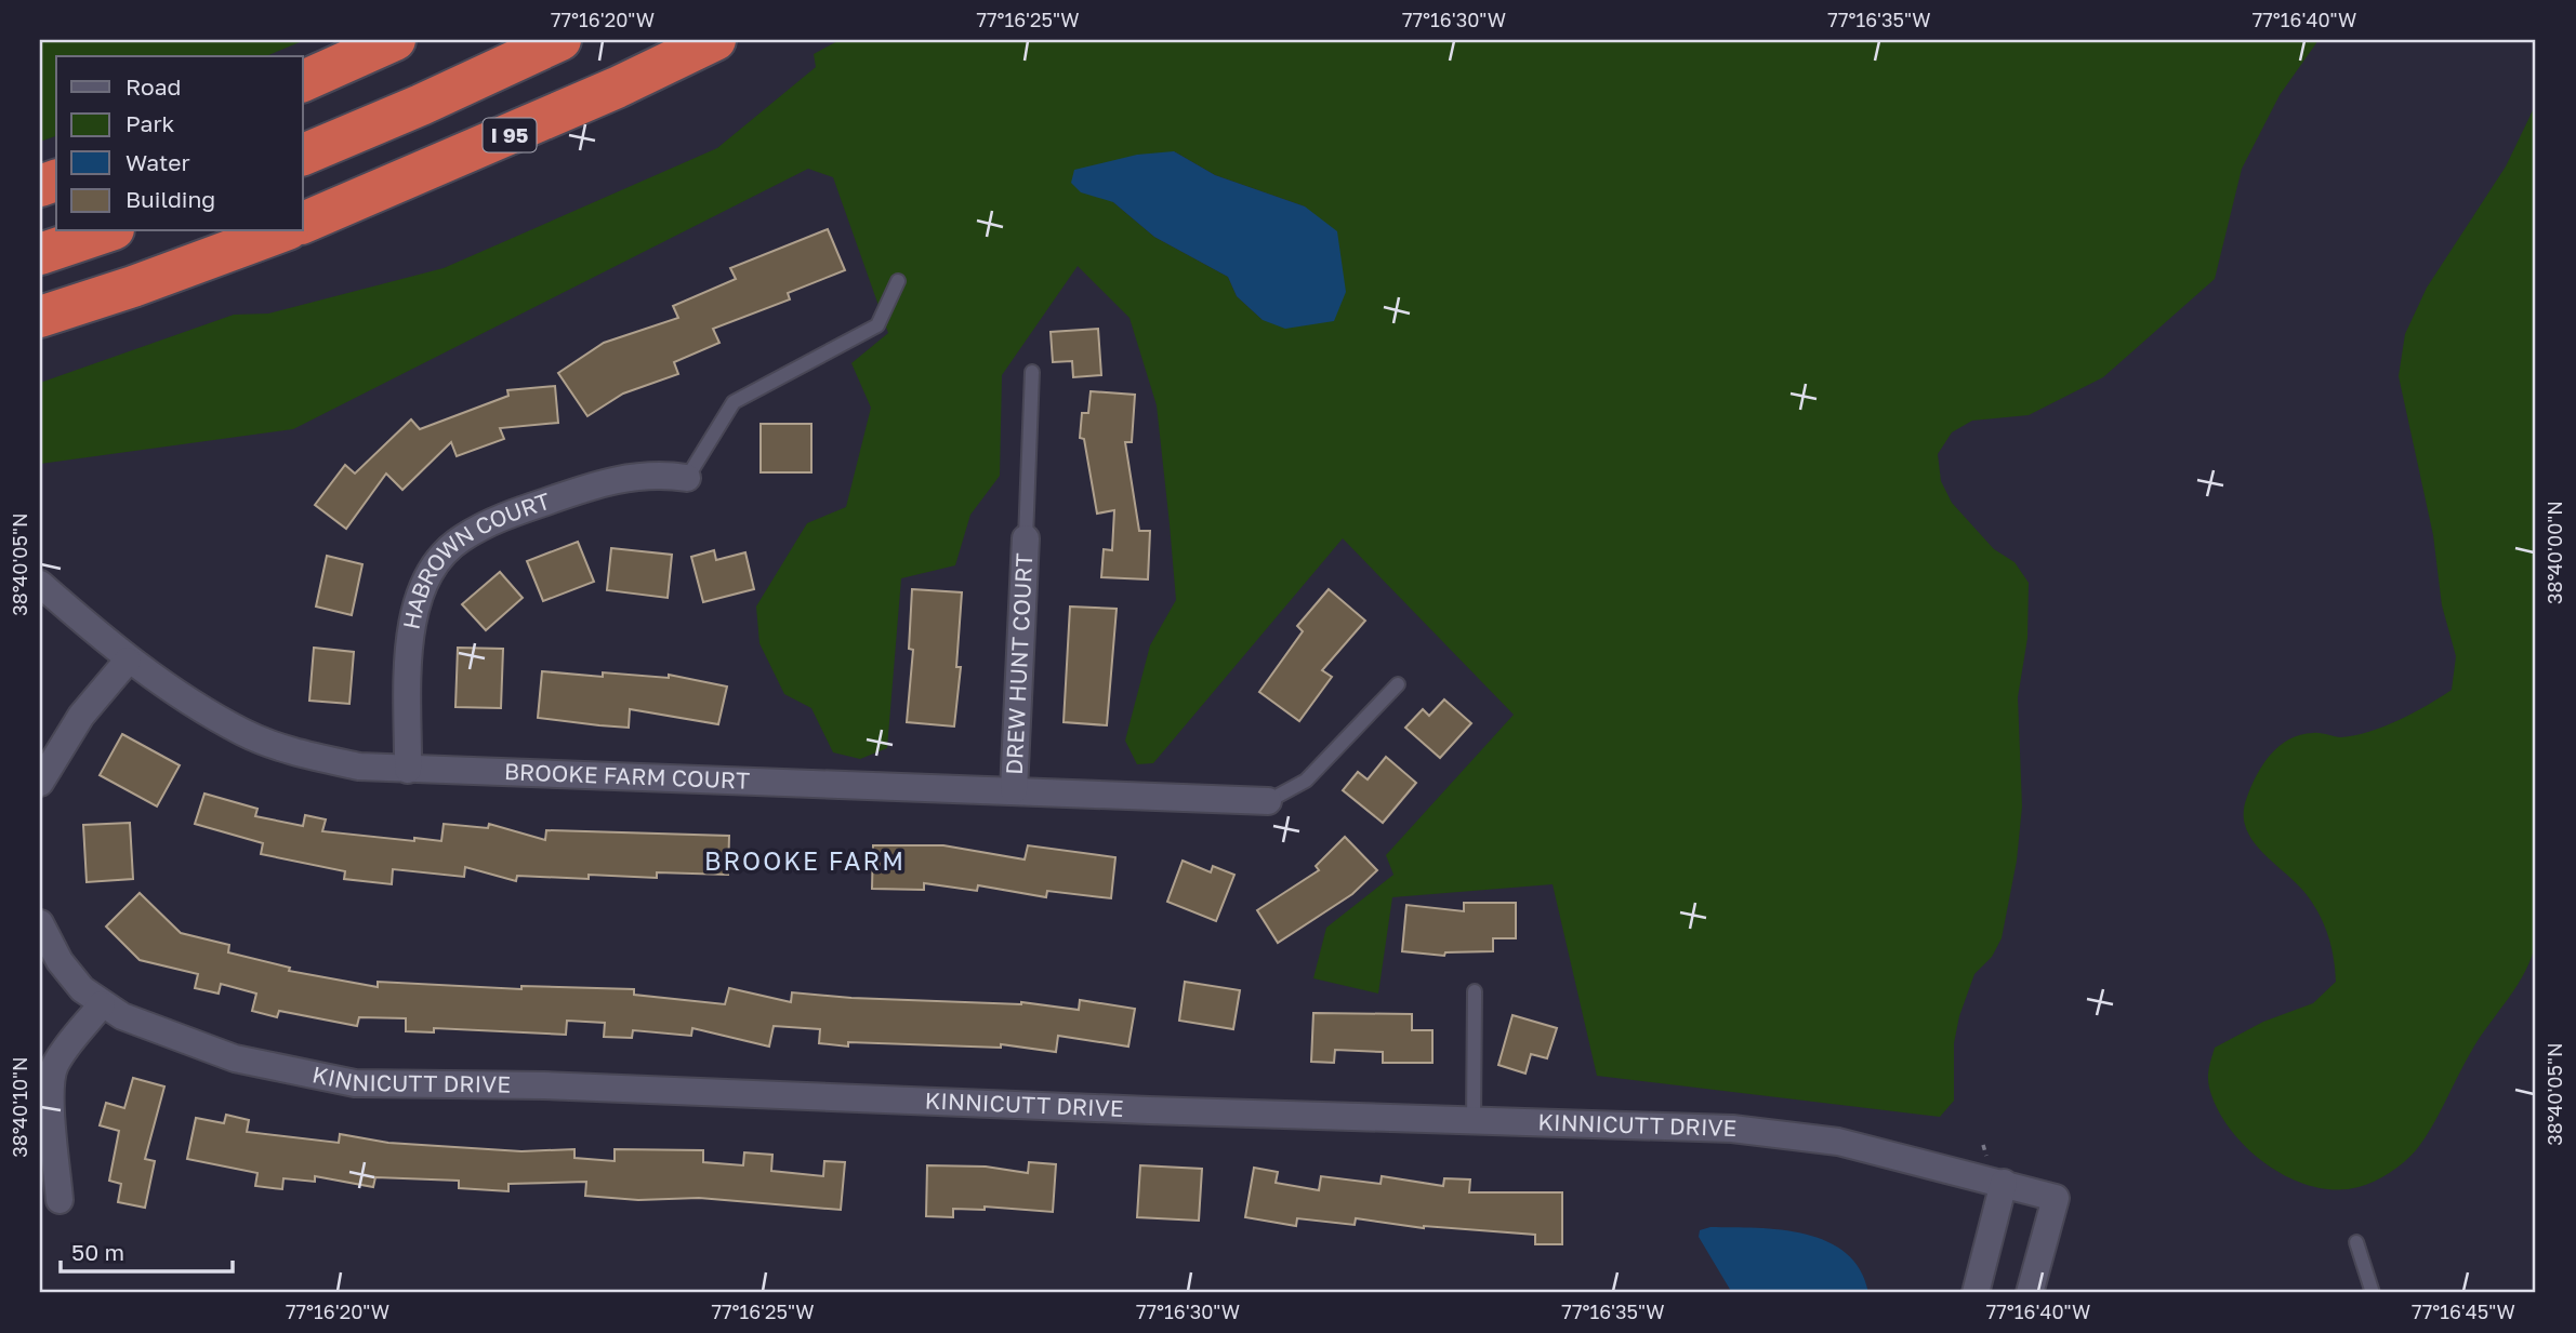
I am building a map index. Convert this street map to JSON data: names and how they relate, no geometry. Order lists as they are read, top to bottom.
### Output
{
  "streets": {
    "highway": ["I 95"],
    "street": [
      "HABROWN COURT",
      "DREW HUNT COURT",
      "BROOKE FARM COURT",
      "KINNICUTT DRIVE"
    ]
  },
  "crossings": [
    ["HABROWN COURT", "BROOKE FARM COURT"],
    ["DREW HUNT COURT", "BROOKE FARM COURT"]
  ],
  "districts": ["BROOKE FARM"],
  "legend": [
    "Road",
    "Park",
    "Water",
    "Building"
  ],
  "scale_bar": "50 m",
  "coordinates": [
    "77°16'20\"W",
    "77°16'25\"W",
    "77°16'30\"W",
    "77°16'35\"W",
    "77°16'40\"W",
    "38°40'00\"N",
    "38°40'05\"N",
    "38°40'10\"N",
    "77°16'45\"W"
  ]
}
